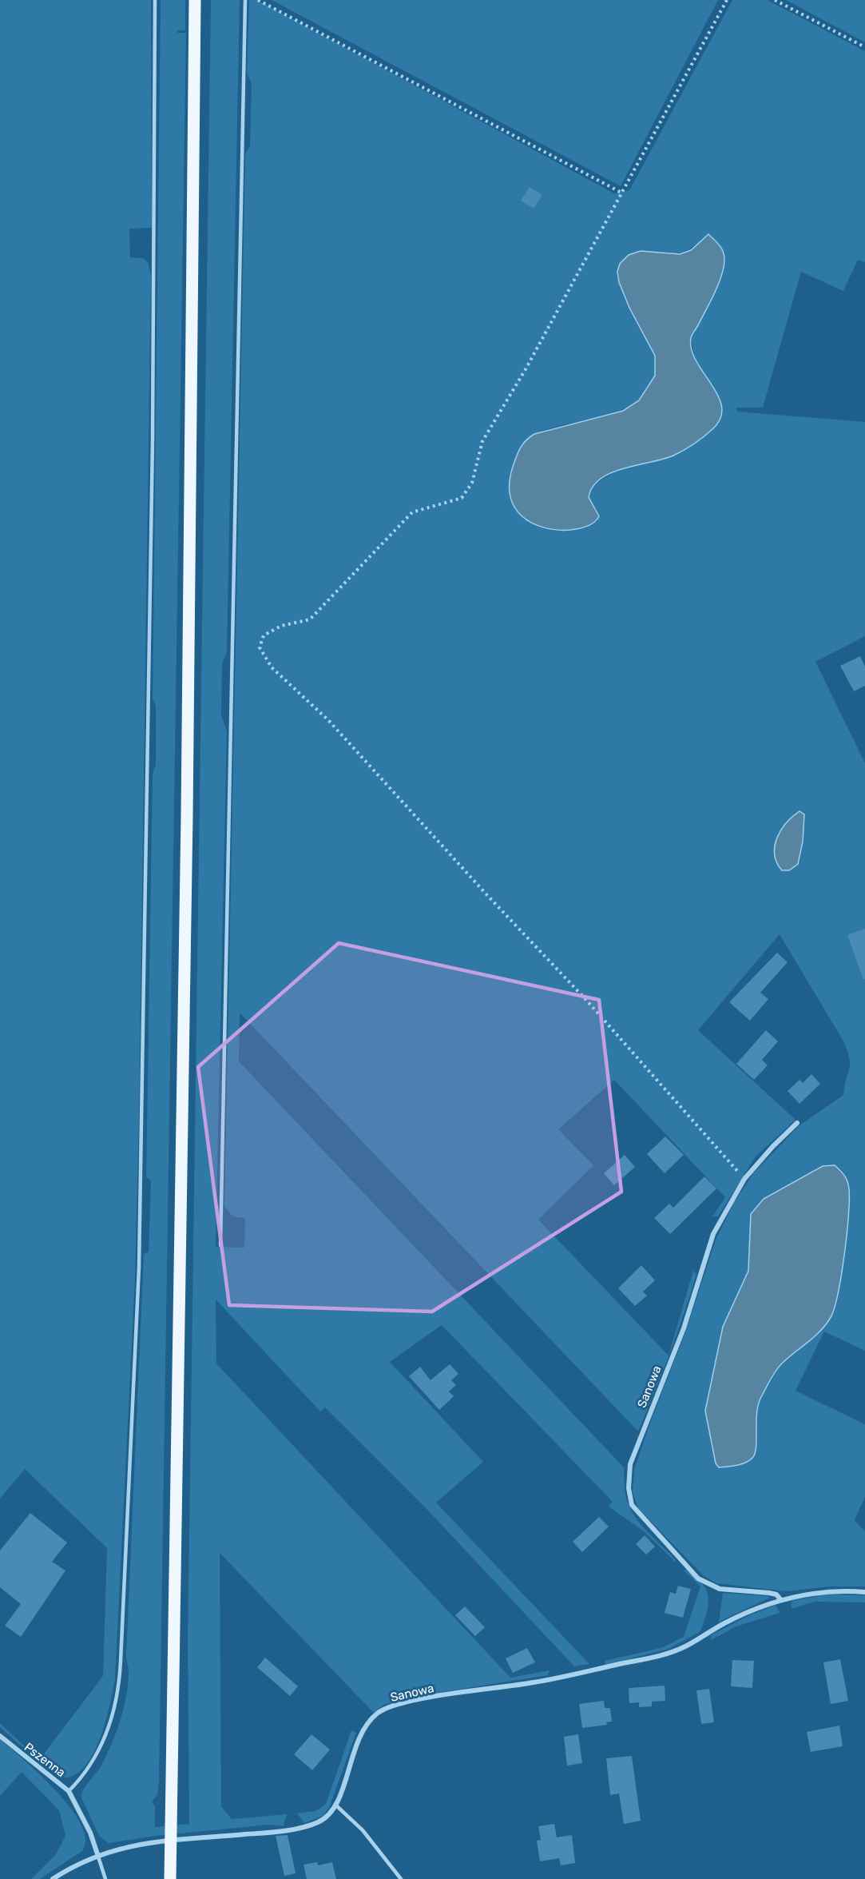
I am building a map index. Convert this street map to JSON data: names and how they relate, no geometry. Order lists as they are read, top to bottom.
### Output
{
  "streets": {
    "street": ["Sanowa", "Pszenna"]
  }
}
